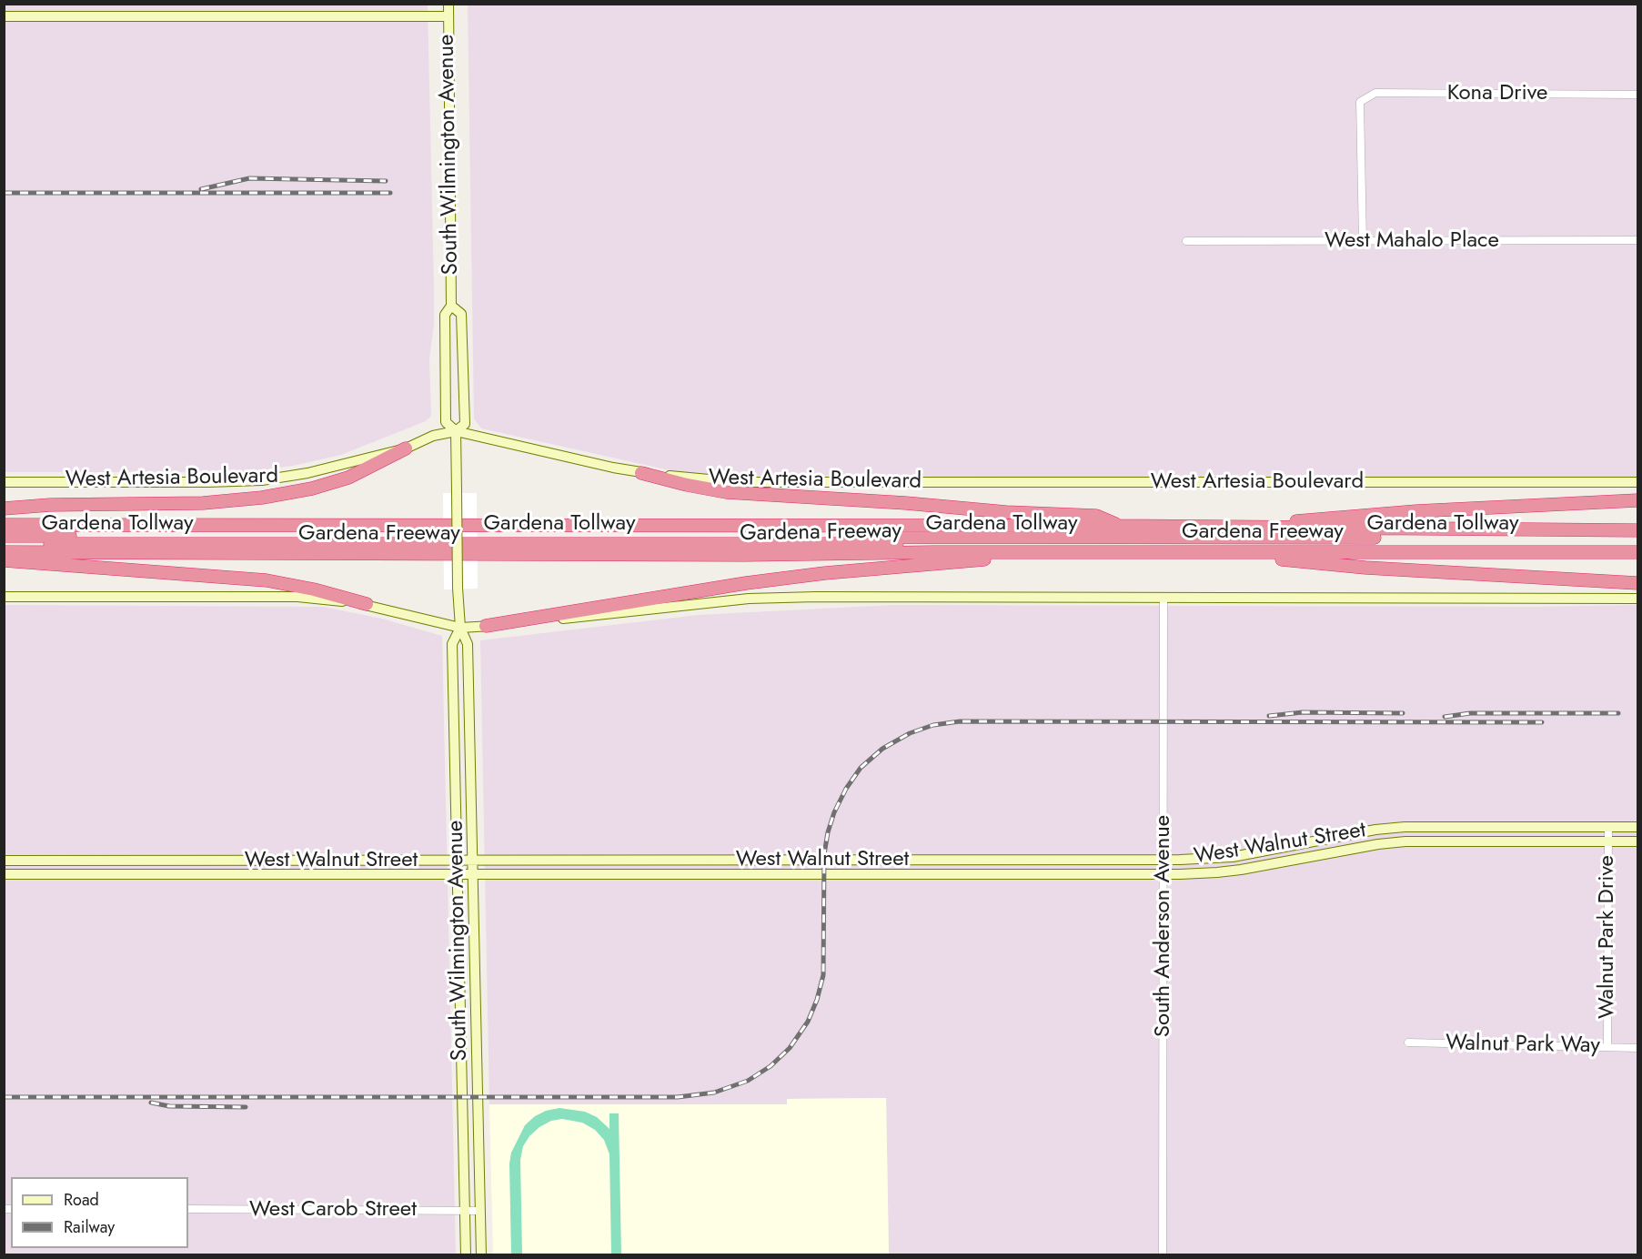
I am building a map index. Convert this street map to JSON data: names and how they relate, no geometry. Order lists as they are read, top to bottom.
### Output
{
  "streets": {
    "highway": ["Gardena Tollway", "Gardena Freeway"],
    "main road": ["South Wilmington Avenue", "West Artesia Boulevard", "West Walnut Street"],
    "street": [
      "Kona Drive",
      "West Mahalo Place",
      "South Anderson Avenue",
      "Walnut Park Drive",
      "Walnut Park Way",
      "West Carob Street"
    ]
  },
  "crossings": [
    ["Kona Drive", "West Mahalo Place"],
    ["South Wilmington Avenue", "West Artesia Boulevard"],
    ["South Wilmington Avenue", "West Walnut Street"],
    ["South Wilmington Avenue", "West Carob Street"],
    ["Gardena Tollway", "Gardena Freeway"],
    ["West Walnut Street", "South Anderson Avenue"],
    ["West Walnut Street", "Walnut Park Drive"],
    ["Walnut Park Drive", "Walnut Park Way"]
  ],
  "legend": ["Road", "Railway"]
}
